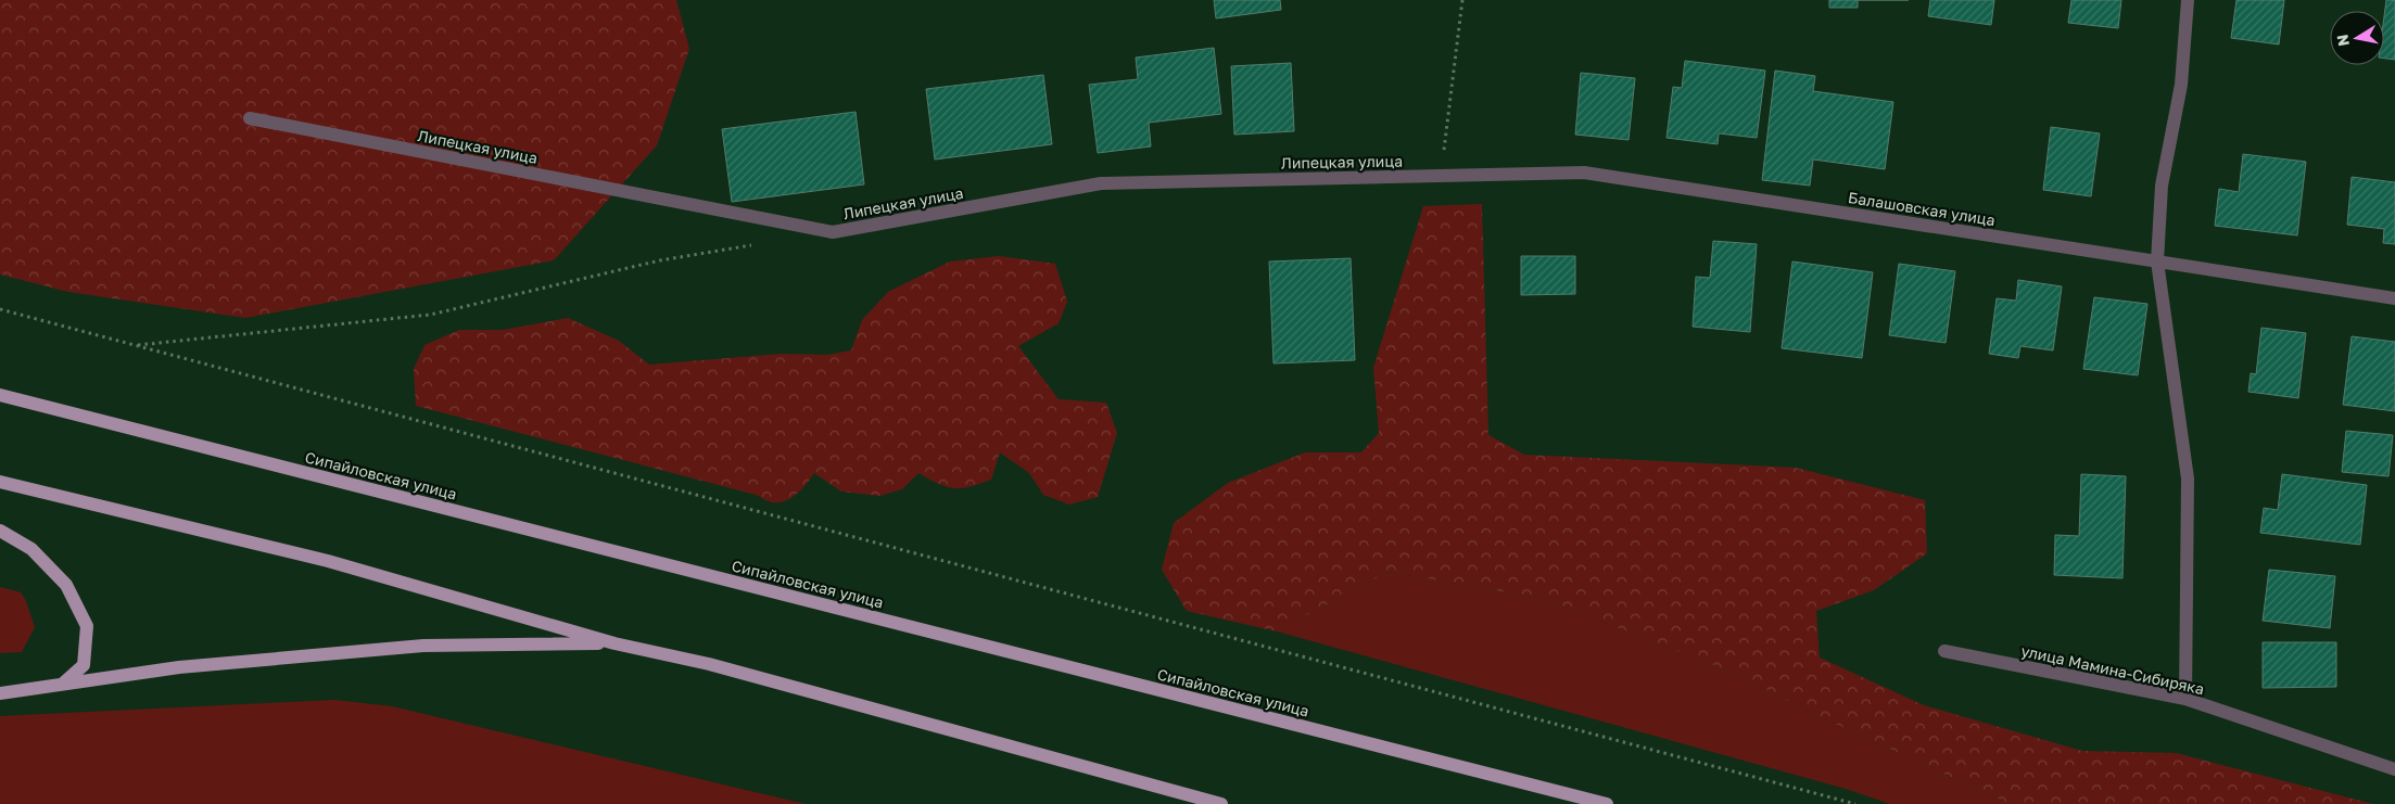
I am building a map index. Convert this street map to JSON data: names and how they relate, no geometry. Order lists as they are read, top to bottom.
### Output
{
  "streets": {
    "main road": ["Сипайловская улица"],
    "street": ["Липецкая улица", "Балашовская улица", "улица Мамина-Сибиряка"]
  },
  "crossings": [
    ["Липецкая улица", "Балашовская улица"]
  ],
  "north": "left"
}
